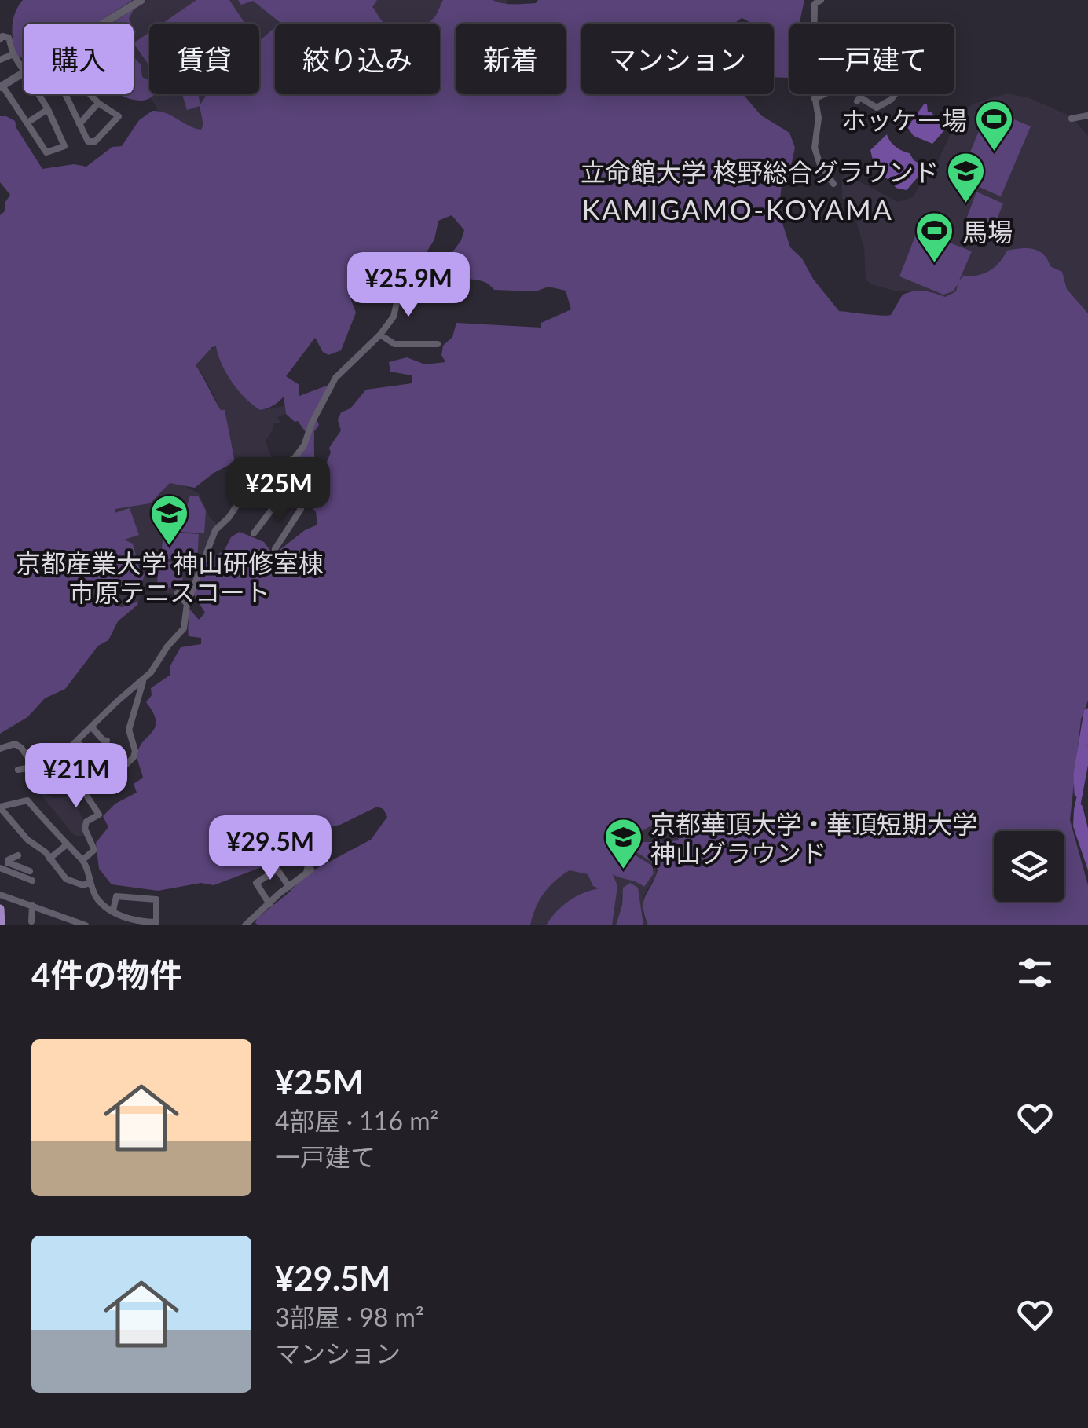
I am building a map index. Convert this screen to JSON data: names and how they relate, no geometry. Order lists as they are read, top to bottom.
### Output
{
  "districts": ["KAMIGAMO-KOYAMA"],
  "places": {
    "sports": ["ホッケー場", "馬場"],
    "school or university": ["立命館大学 柊野総合グラウンド", "京都産業大学 神山研修室棟 市原テニスコート", "京都華頂大学・華頂短期大学 神山グラウンド"]
  },
  "page": {
    "chip": [
      "購入",
      "賃貸",
      "絞り込み",
      "新着",
      "マンション",
      "一戸建て"
    ],
    "price": [
      "¥25.9M",
      "¥25M",
      "¥21M",
      "¥29.5M"
    ],
    "heading": "4件の物件",
    "list": [
      {
        "name": "¥25M",
        "note": "4部屋 · 116 m² · 一戸建て"
      },
      {
        "name": "¥29.5M",
        "note": "3部屋 · 98 m² · マンション"
      }
    ]
  }
}
